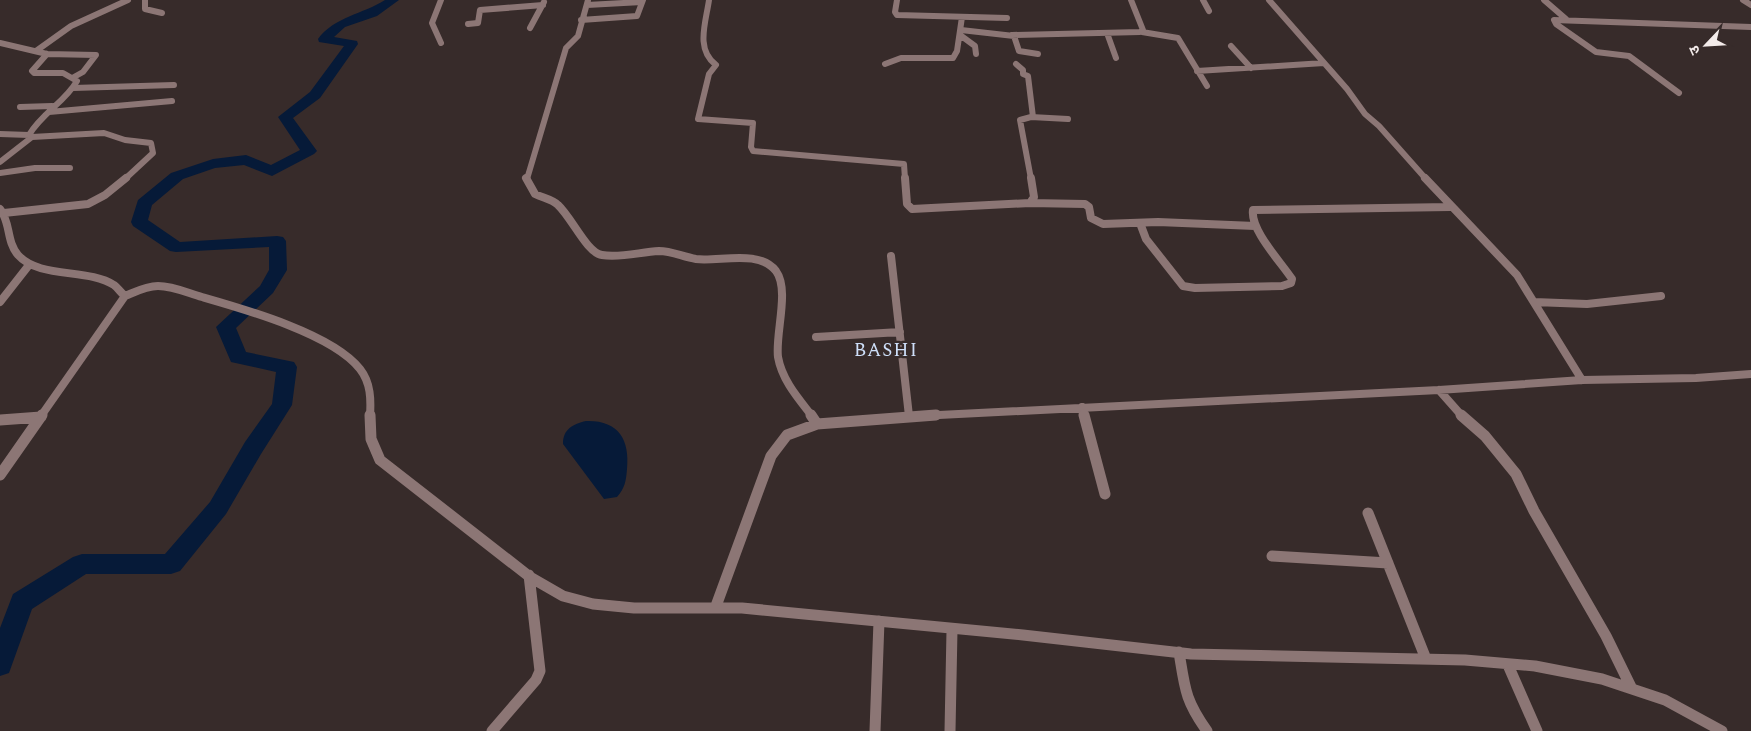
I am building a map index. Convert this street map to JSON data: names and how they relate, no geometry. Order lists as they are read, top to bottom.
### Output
{
  "districts": ["BASHI"],
  "north": "bottom left"
}
